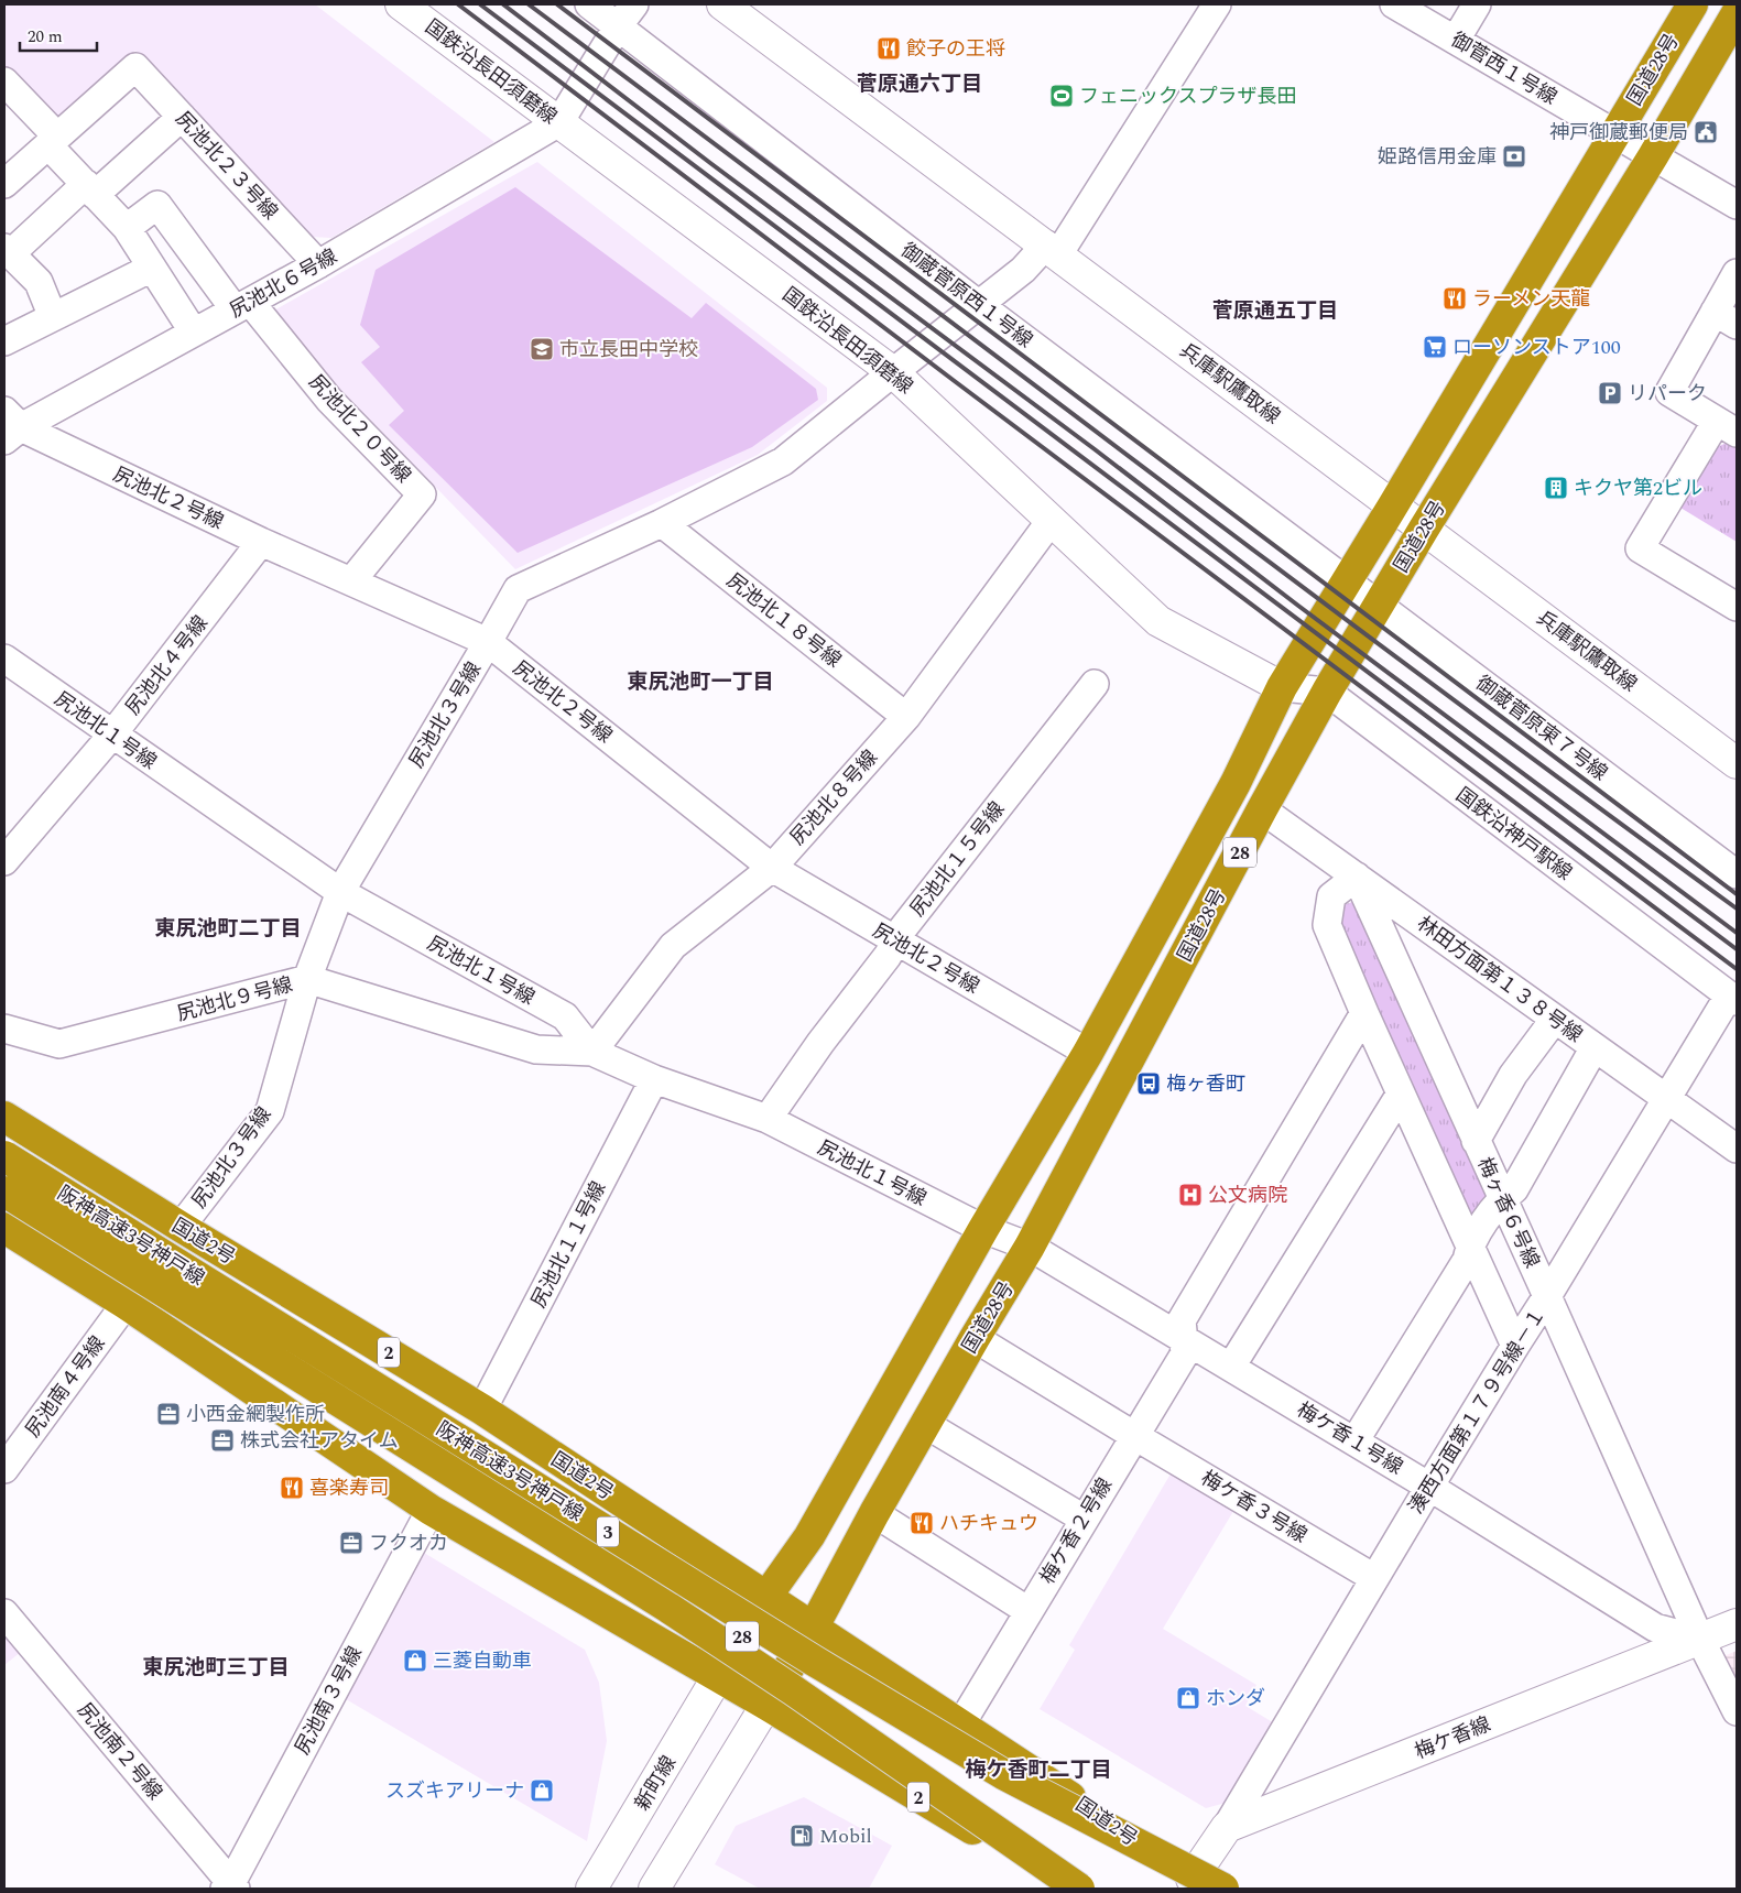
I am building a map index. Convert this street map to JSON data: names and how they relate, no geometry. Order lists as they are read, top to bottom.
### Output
{
  "streets": {
    "highway": [
      "国道28号",
      "28",
      "阪神高速3号神戸線",
      "国道2号",
      "2",
      "3"
    ],
    "street": [
      "御菅西１号線",
      "国鉄沿長田須磨線",
      "尻池北２３号線",
      "尻池北６号線",
      "御蔵菅原西１号線",
      "兵庫駅鷹取線",
      "尻池北２０号線",
      "尻池北２号線",
      "尻池北１８号線",
      "尻池北４号線",
      "尻池北３号線",
      "御蔵菅原東７号線",
      "尻池北１号線",
      "尻池北８号線",
      "国鉄沿神戸駅線",
      "尻池北１５号線",
      "林田方面第１３８号線",
      "尻池北９号線",
      "梅ヶ香６号線",
      "尻池北１１号線",
      "尻池南４号線",
      "湊西方面第１７９号線－１",
      "梅ケ香１号線",
      "梅ケ香３号線",
      "梅ケ香２号線",
      "尻池南３号線",
      "梅ケ香線",
      "尻池南２号線",
      "新町線"
    ]
  },
  "crossings": [
    ["御菅西１号線", "国道28号"],
    ["国道28号", "国鉄沿長田須磨線"],
    ["国道28号", "御蔵菅原西１号線"],
    ["国道28号", "兵庫駅鷹取線"],
    ["国道28号", "尻池北２号線"],
    ["国道28号", "御蔵菅原東７号線"],
    ["国道28号", "尻池北１号線"],
    ["国道28号", "国鉄沿神戸駅線"],
    ["国道28号", "林田方面第１３８号線"],
    ["国道28号", "国道2号"],
    ["国道28号", "2"],
    ["国道28号", "梅ケ香１号線"],
    ["国道28号", "梅ケ香３号線"],
    ["国道28号", "新町線"],
    ["国鉄沿長田須磨線", "尻池北６号線"],
    ["国鉄沿長田須磨線", "尻池北３号線"],
    ["国鉄沿長田須磨線", "尻池北８号線"],
    ["尻池北２３号線", "尻池北６号線"],
    ["尻池北６号線", "尻池北２０号線"],
    ["尻池北６号線", "尻池北２号線"],
    ["御蔵菅原西１号線", "尻池北３号線"],
    ["御蔵菅原西１号線", "御蔵菅原東７号線"],
    ["兵庫駅鷹取線", "尻池北３号線"],
    ["尻池北２０号線", "尻池北２号線"],
    ["尻池北２号線", "尻池北４号線"],
    ["尻池北２号線", "尻池北３号線"],
    ["尻池北２号線", "尻池北８号線"],
    ["尻池北２号線", "尻池北１５号線"],
    ["尻池北１８号線", "尻池北３号線"],
    ["尻池北１８号線", "尻池北８号線"],
    ["尻池北４号線", "尻池北１号線"],
    ["尻池北３号線", "尻池北１号線"],
    ["尻池北３号線", "尻池北９号線"],
    ["尻池北３号線", "国道2号"],
    ["尻池北１号線", "尻池北８号線"],
    ["尻池北１号線", "尻池北１５号線"],
    ["尻池北１号線", "尻池北９号線"],
    ["尻池北１号線", "尻池北１１号線"],
    ["尻池北１号線", "梅ケ香１号線"],
    ["尻池北８号線", "尻池北９号線"],
    ["国鉄沿神戸駅線", "湊西方面第１７９号線－１"],
    ["林田方面第１３８号線", "梅ヶ香６号線"],
    ["林田方面第１３８号線", "湊西方面第１７９号線－１"],
    ["梅ヶ香６号線", "湊西方面第１７９号線－１"],
    ["梅ヶ香６号線", "梅ケ香１号線"],
    ["梅ヶ香６号線", "梅ケ香線"],
    ["阪神高速3号神戸線", "2"],
    ["国道2号", "尻池北１１号線"],
    ["国道2号", "梅ケ香２号線"],
    ["2", "尻池南４号線"],
    ["2", "尻池南３号線"],
    ["2", "新町線"],
    ["湊西方面第１７９号線－１", "梅ケ香１号線"],
    ["湊西方面第１７９号線－１", "梅ケ香３号線"],
    ["湊西方面第１７９号線－１", "梅ケ香線"],
    ["梅ケ香１号線", "梅ケ香２号線"],
    ["梅ケ香１号線", "梅ケ香線"],
    ["梅ケ香３号線", "梅ケ香２号線"],
    ["尻池南３号線", "尻池南２号線"]
  ],
  "districts": [
    "菅原通六丁目",
    "菅原通五丁目",
    "東尻池町一丁目",
    "東尻池町二丁目",
    "東尻池町三丁目",
    "梅ケ香町二丁目"
  ],
  "places": {
    "restaurant": [
      "餃子の王将",
      "ラーメン天龍",
      "喜楽寿司",
      "ハチキュウ"
    ],
    "sports": ["フェニックスプラザ長田"],
    "public building": ["神戸御蔵郵便局"],
    "bank": ["姫路信用金庫"],
    "supermarket": ["ローソンストア100"],
    "school or university": ["市立長田中学校"],
    "parking": ["リパーク"],
    "building": ["キクヤ第2ビル"],
    "bus stop": ["梅ヶ香町"],
    "hospital": ["公文病院"],
    "office": ["小西金網製作所", "株式会社アタイム", "フクオカ"],
    "shop": ["三菱自動車", "ホンダ", "スズキアリーナ"],
    "fuel station": ["Mobil"]
  },
  "scale_bar": "20 m"
}
